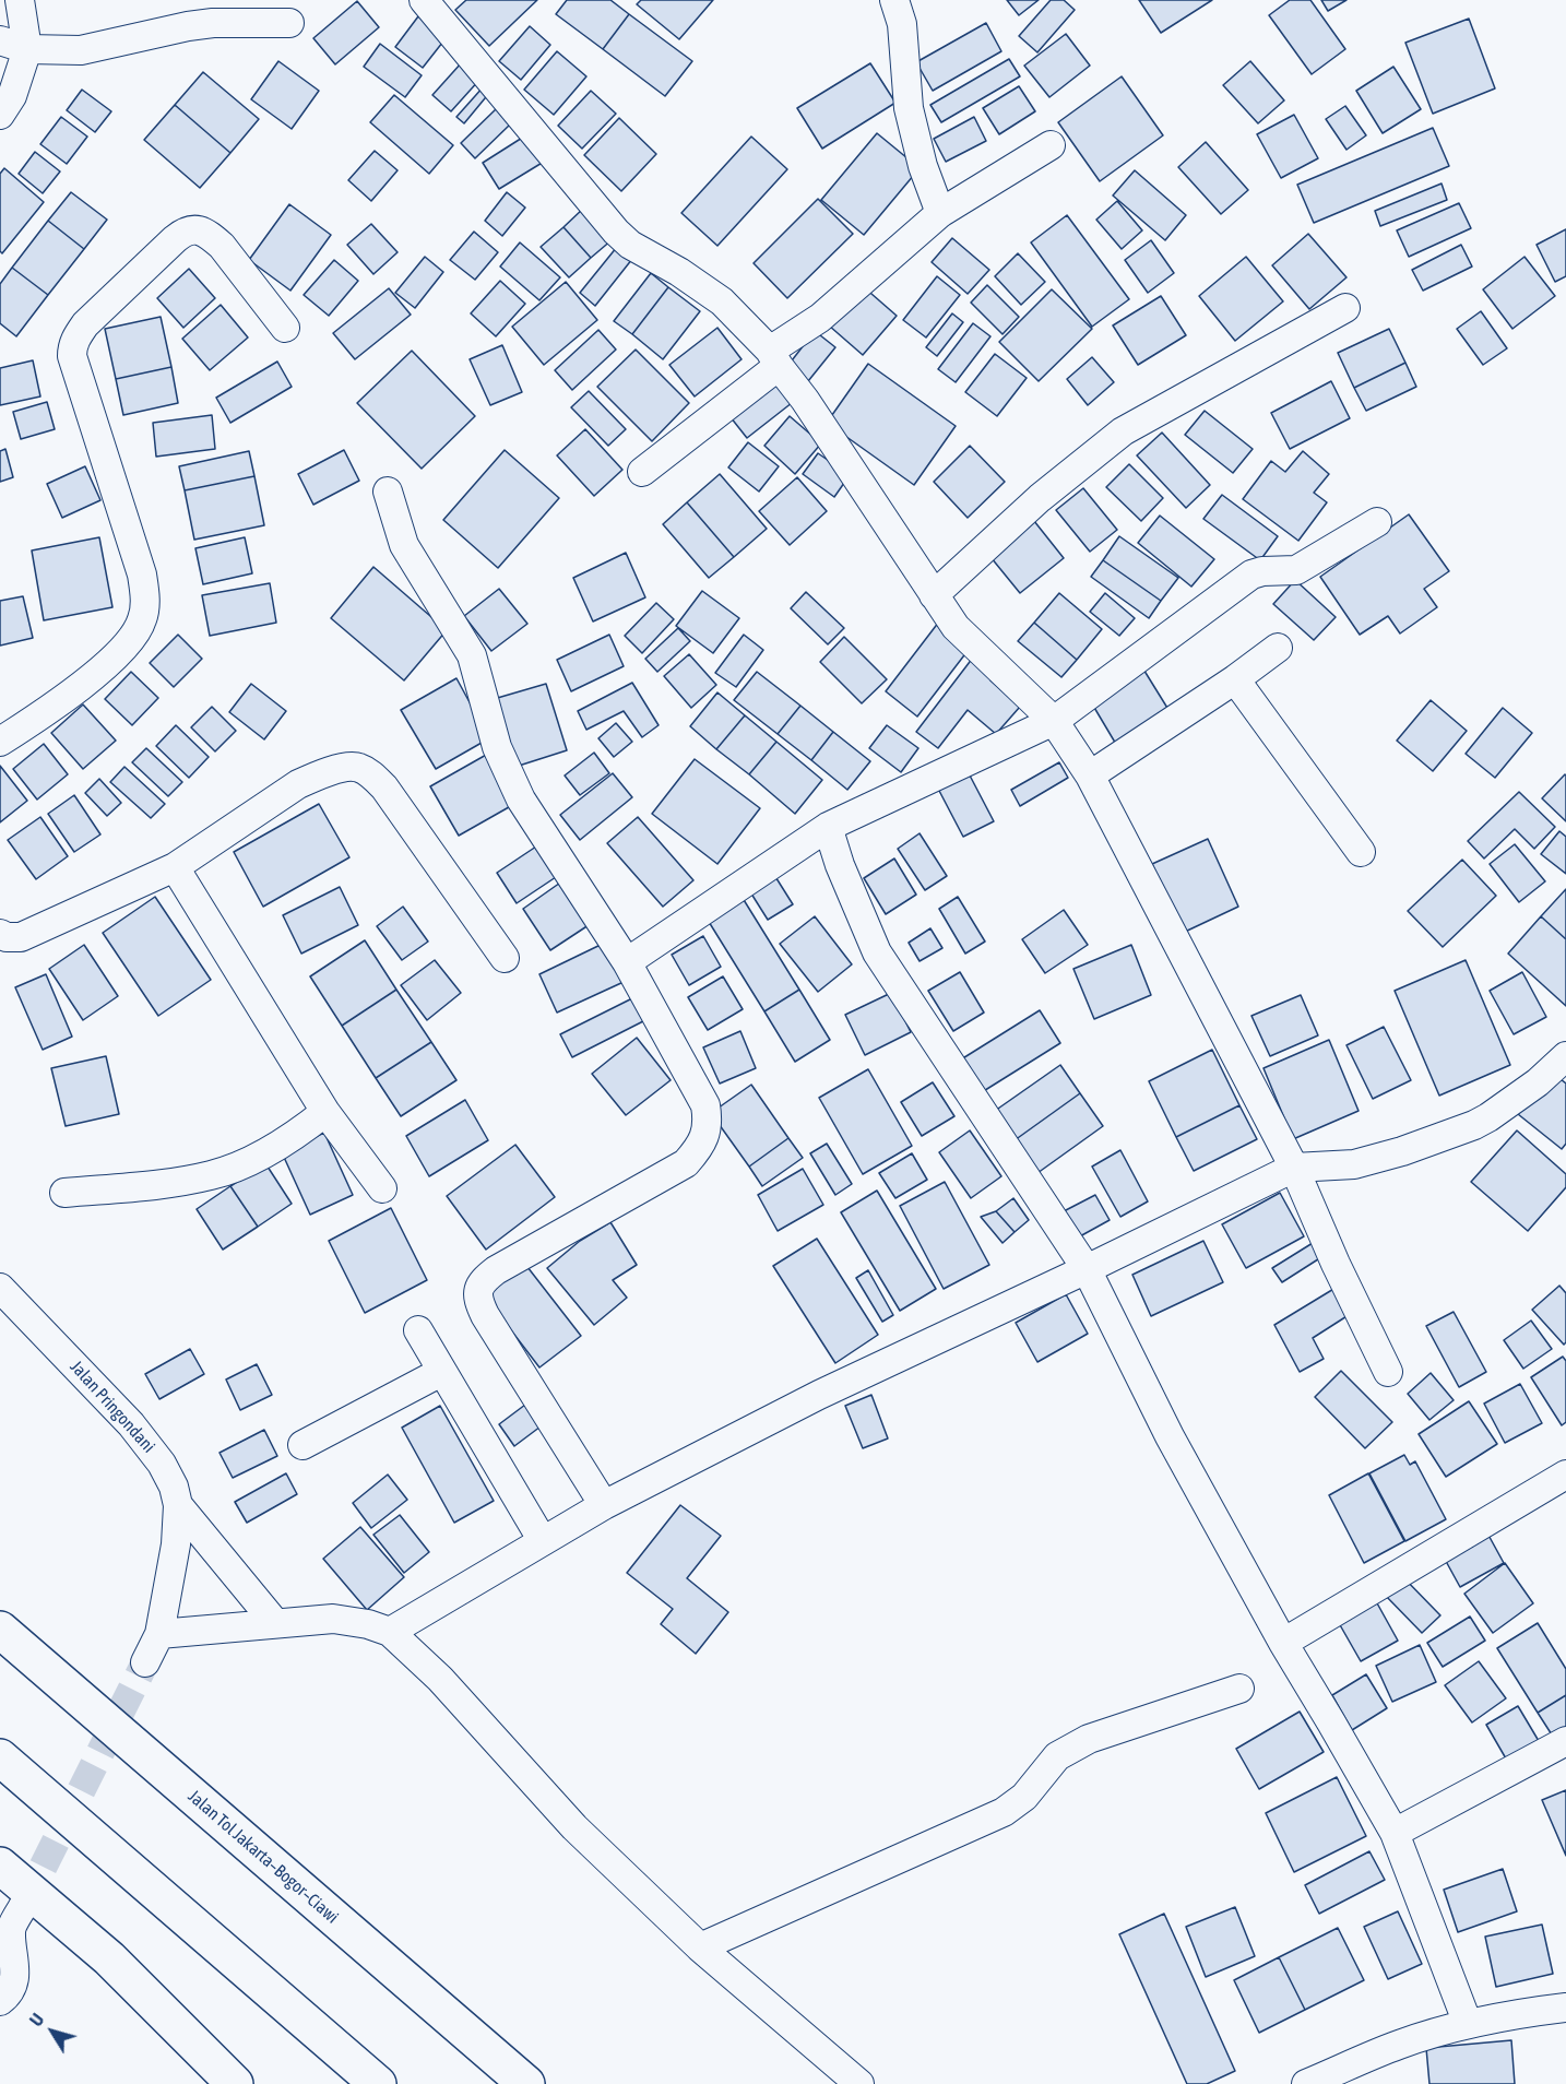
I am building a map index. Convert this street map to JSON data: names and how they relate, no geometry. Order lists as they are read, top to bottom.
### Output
{
  "streets": {
    "highway": ["Jalan Tol Jakarta–Bogor–Ciawi"],
    "street": ["Jalan Pringondani"]
  },
  "north": "top left"
}
